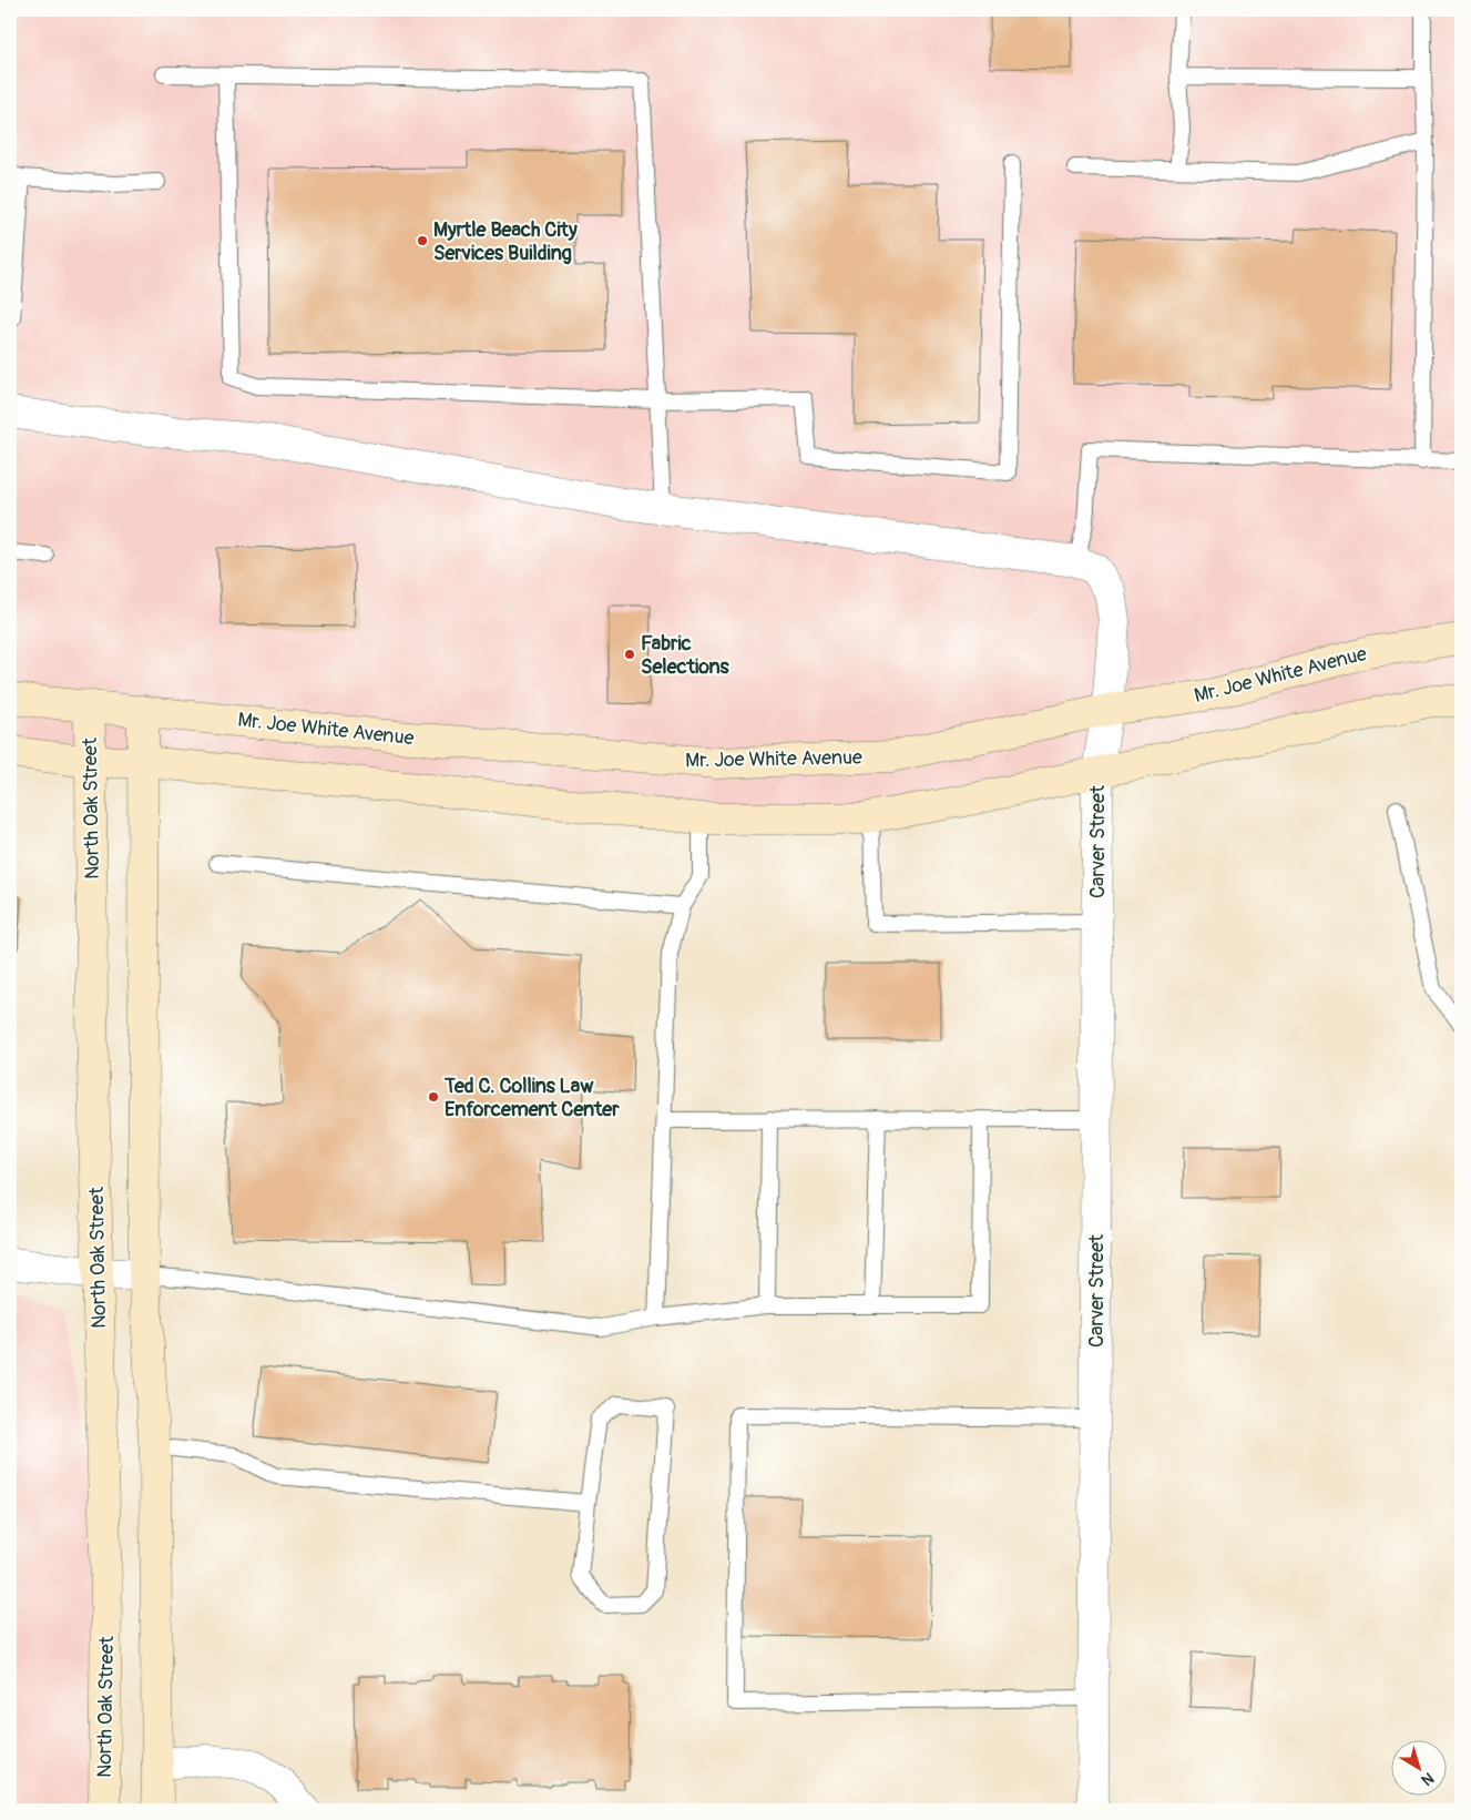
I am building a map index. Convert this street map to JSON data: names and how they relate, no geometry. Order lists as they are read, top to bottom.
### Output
{
  "streets": {
    "main road": ["Mr. Joe White Avenue", "North Oak Street"],
    "street": ["Carver Street"]
  },
  "crossings": [
    ["Mr. Joe White Avenue", "North Oak Street"],
    ["Mr. Joe White Avenue", "Carver Street"]
  ],
  "places": ["Myrtle Beach City Services Building", "Fabric Selections", "Ted C. Collins Law Enforcement Center"],
  "north": "bottom right"
}
